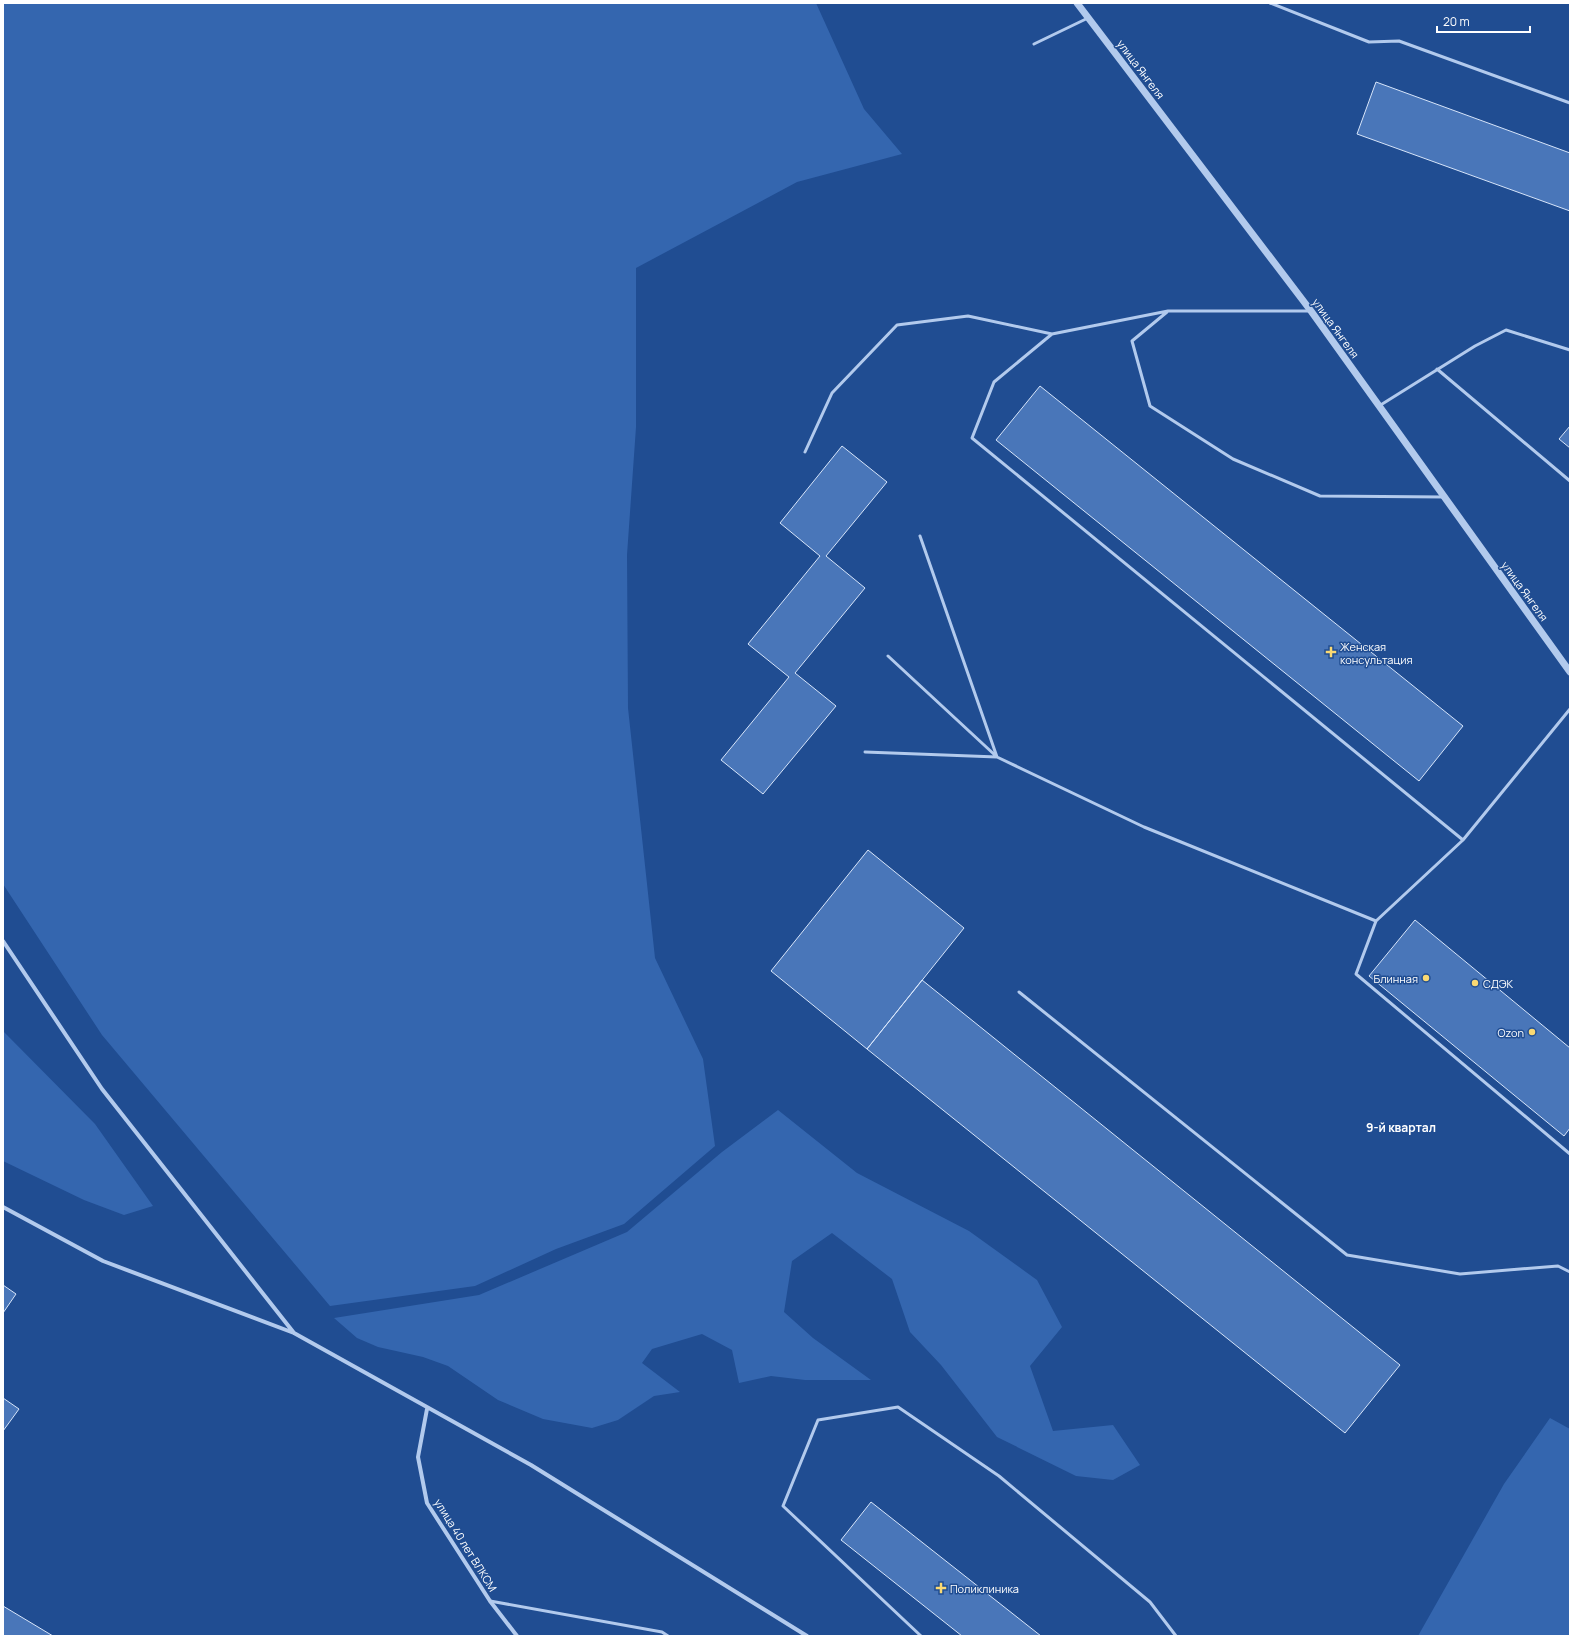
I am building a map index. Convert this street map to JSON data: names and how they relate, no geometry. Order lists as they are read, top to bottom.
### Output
{
  "streets": {
    "street": ["улица Янгеля", "улица 40 лет ВЛКСМ"]
  },
  "districts": ["9-й квартал"],
  "places": {
    "health": ["Женская консультация", "Поликлиника"],
    "other": ["Блинная", "СДЭК", "Ozon"]
  },
  "scale_bar": "20 m"
}
